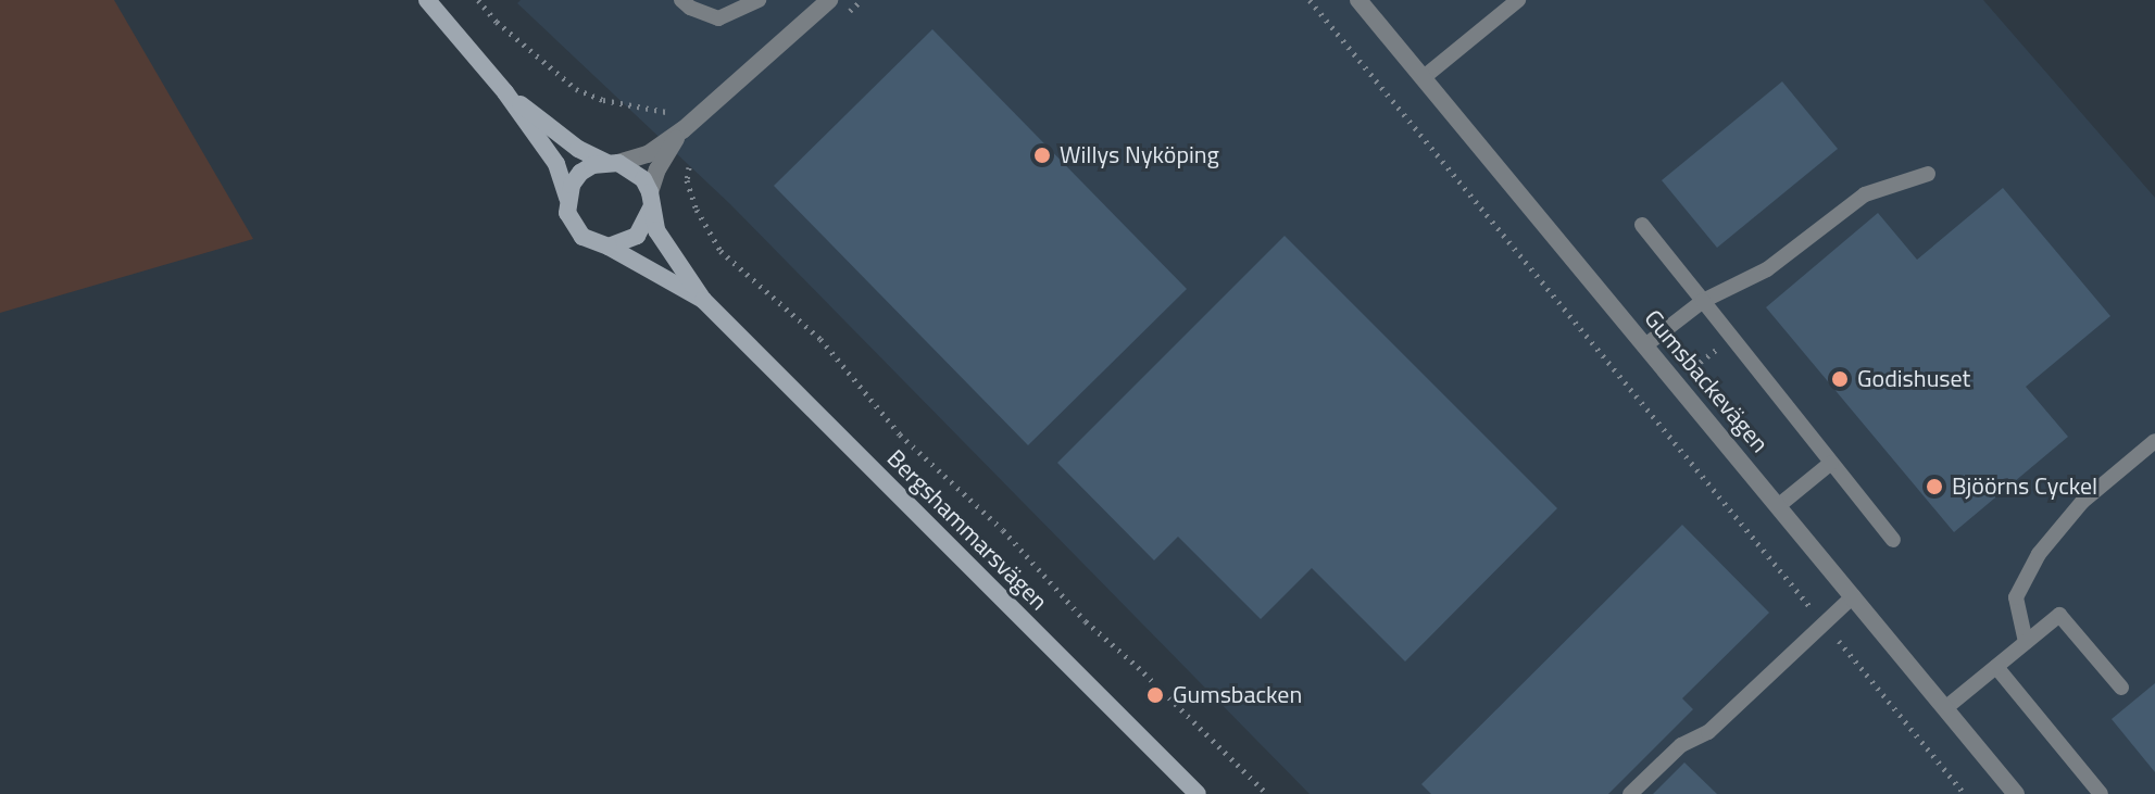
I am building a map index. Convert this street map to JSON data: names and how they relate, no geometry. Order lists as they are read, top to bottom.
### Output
{
  "streets": {
    "main road": ["Bergshammarsvägen"],
    "street": ["Gumsbackevägen"]
  },
  "places": [
    "Willys Nyköping",
    "Godishuset",
    "Bjöörns Cyckel",
    "Gumsbacken"
  ]
}
